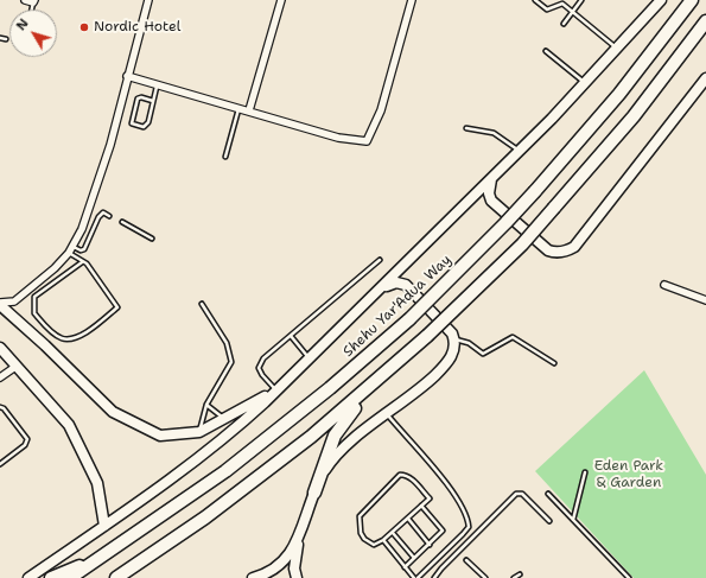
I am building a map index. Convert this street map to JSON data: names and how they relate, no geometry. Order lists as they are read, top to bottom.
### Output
{
  "streets": {
    "highway": ["Shehu Yar'Adua Way"]
  },
  "parks": ["Eden Park & Garden"],
  "places": ["Nordic Hotel"],
  "north": "top left"
}
